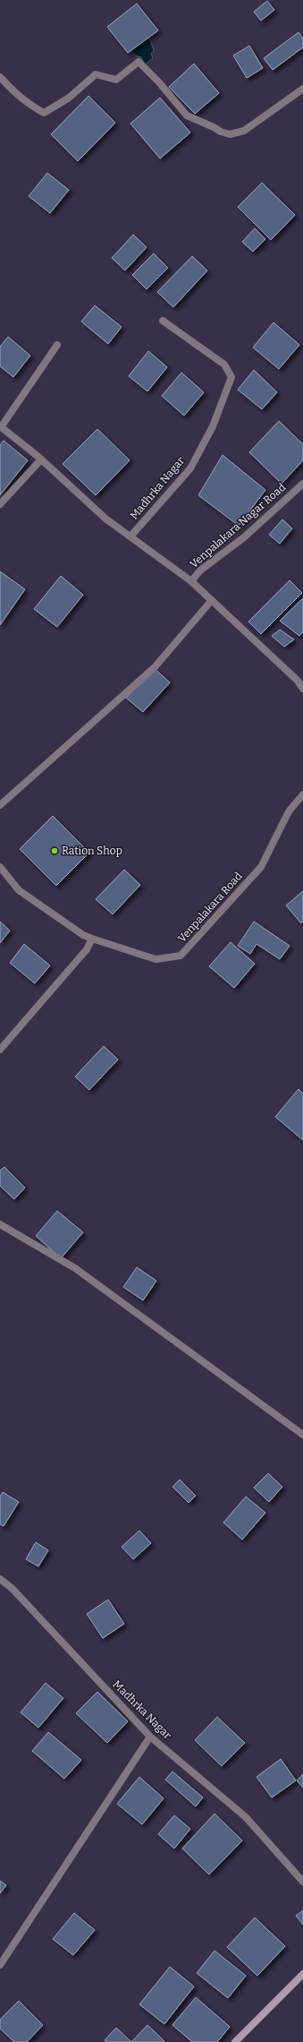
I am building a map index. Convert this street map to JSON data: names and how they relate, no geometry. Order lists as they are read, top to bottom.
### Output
{
  "streets": {
    "street": ["Madhrka Nagar", "Venpalakara Nagar Road", "Venpalakara Road"]
  },
  "places": ["Ration Shop"]
}
